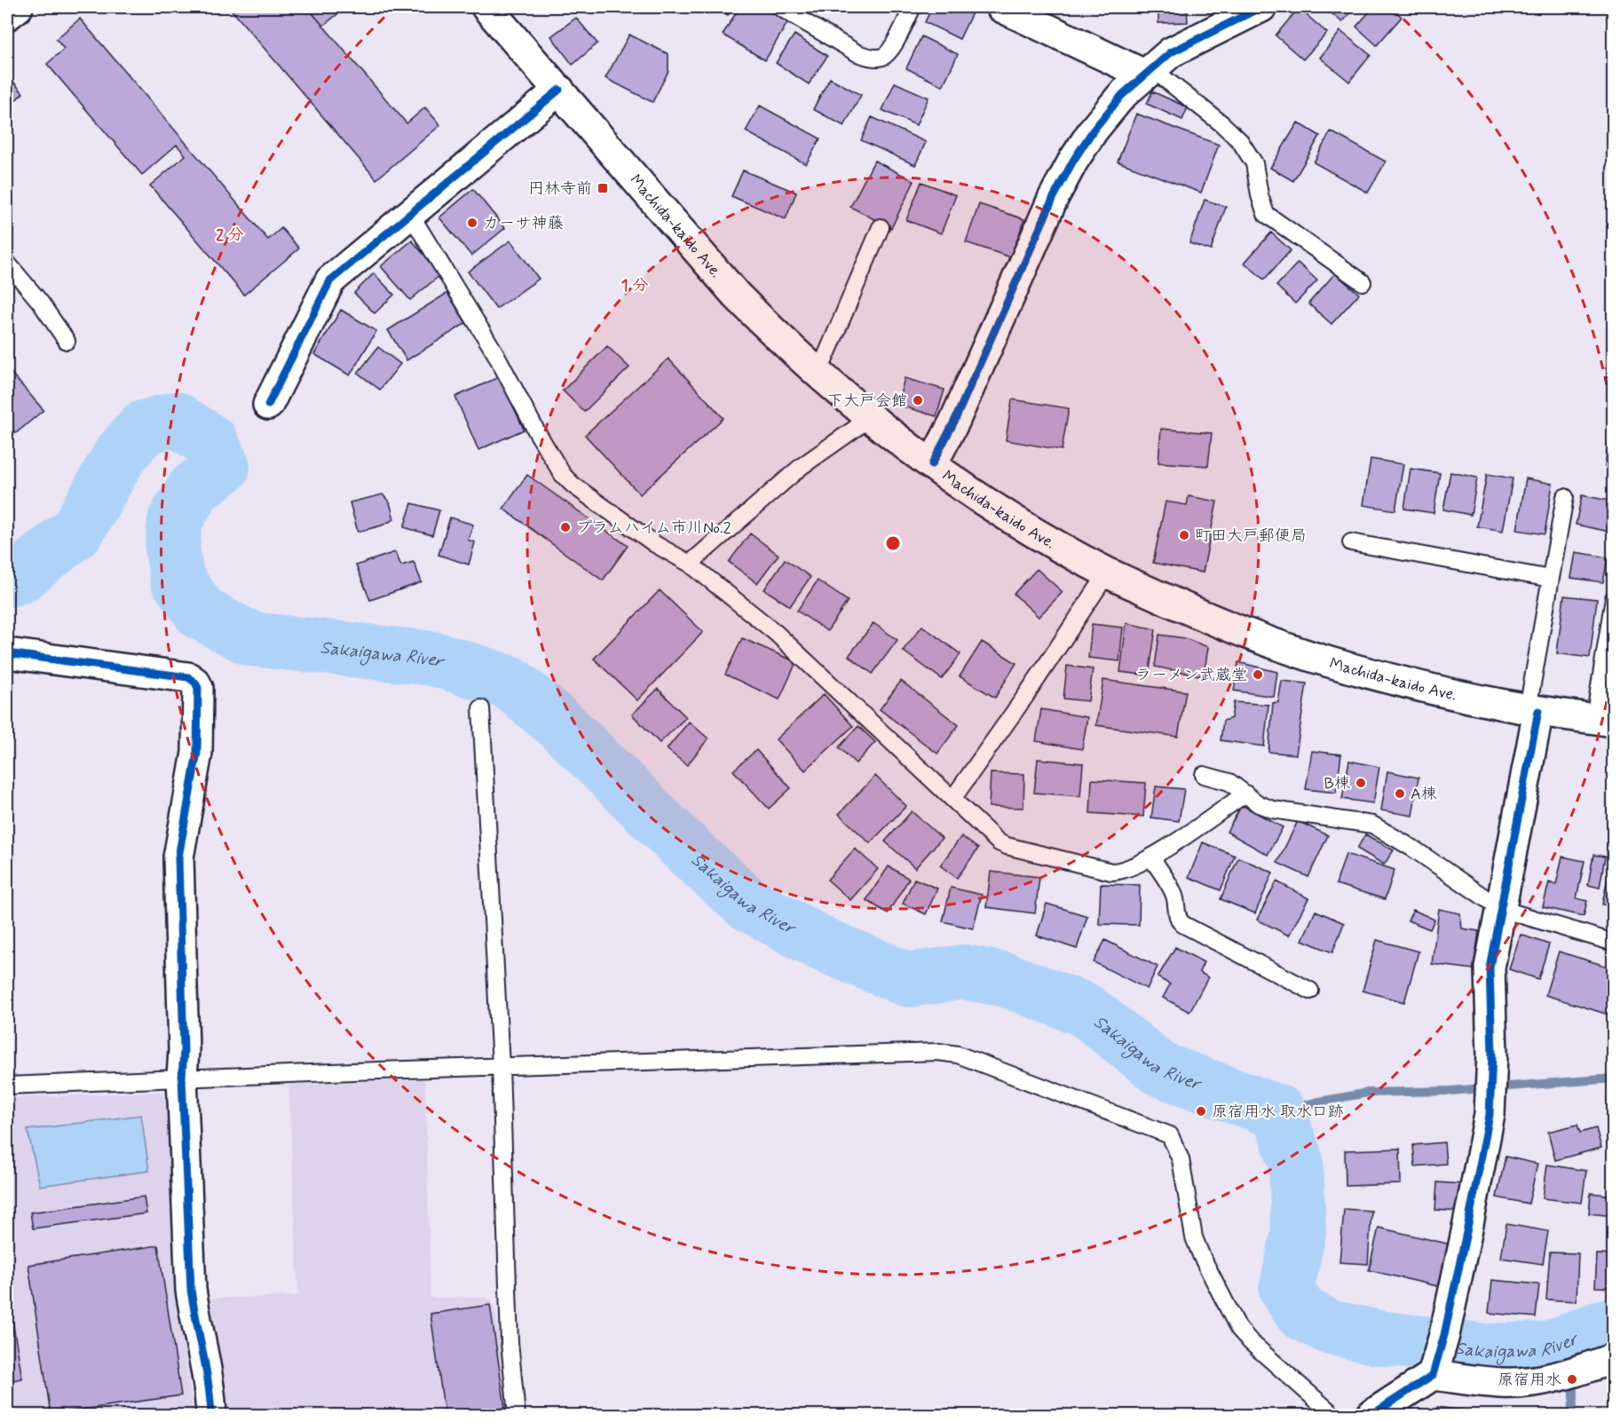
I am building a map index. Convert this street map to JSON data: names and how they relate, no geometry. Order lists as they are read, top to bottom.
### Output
{
  "streets": {
    "street": ["Machida-kaido Ave."]
  },
  "water": ["Sakaigawa River"],
  "places": {
    "transit": ["円林寺前"],
    "other": [
      "カーサ神藤",
      "下大戸会館",
      "プラムハイム市川No.2",
      "町田大戸郵便局",
      "ラーメン武蔵堂",
      "B棟",
      "A棟",
      "原宿用水 取水口跡",
      "原宿用水"
    ]
  },
  "rings": ["2 分", "1 分"]
}
